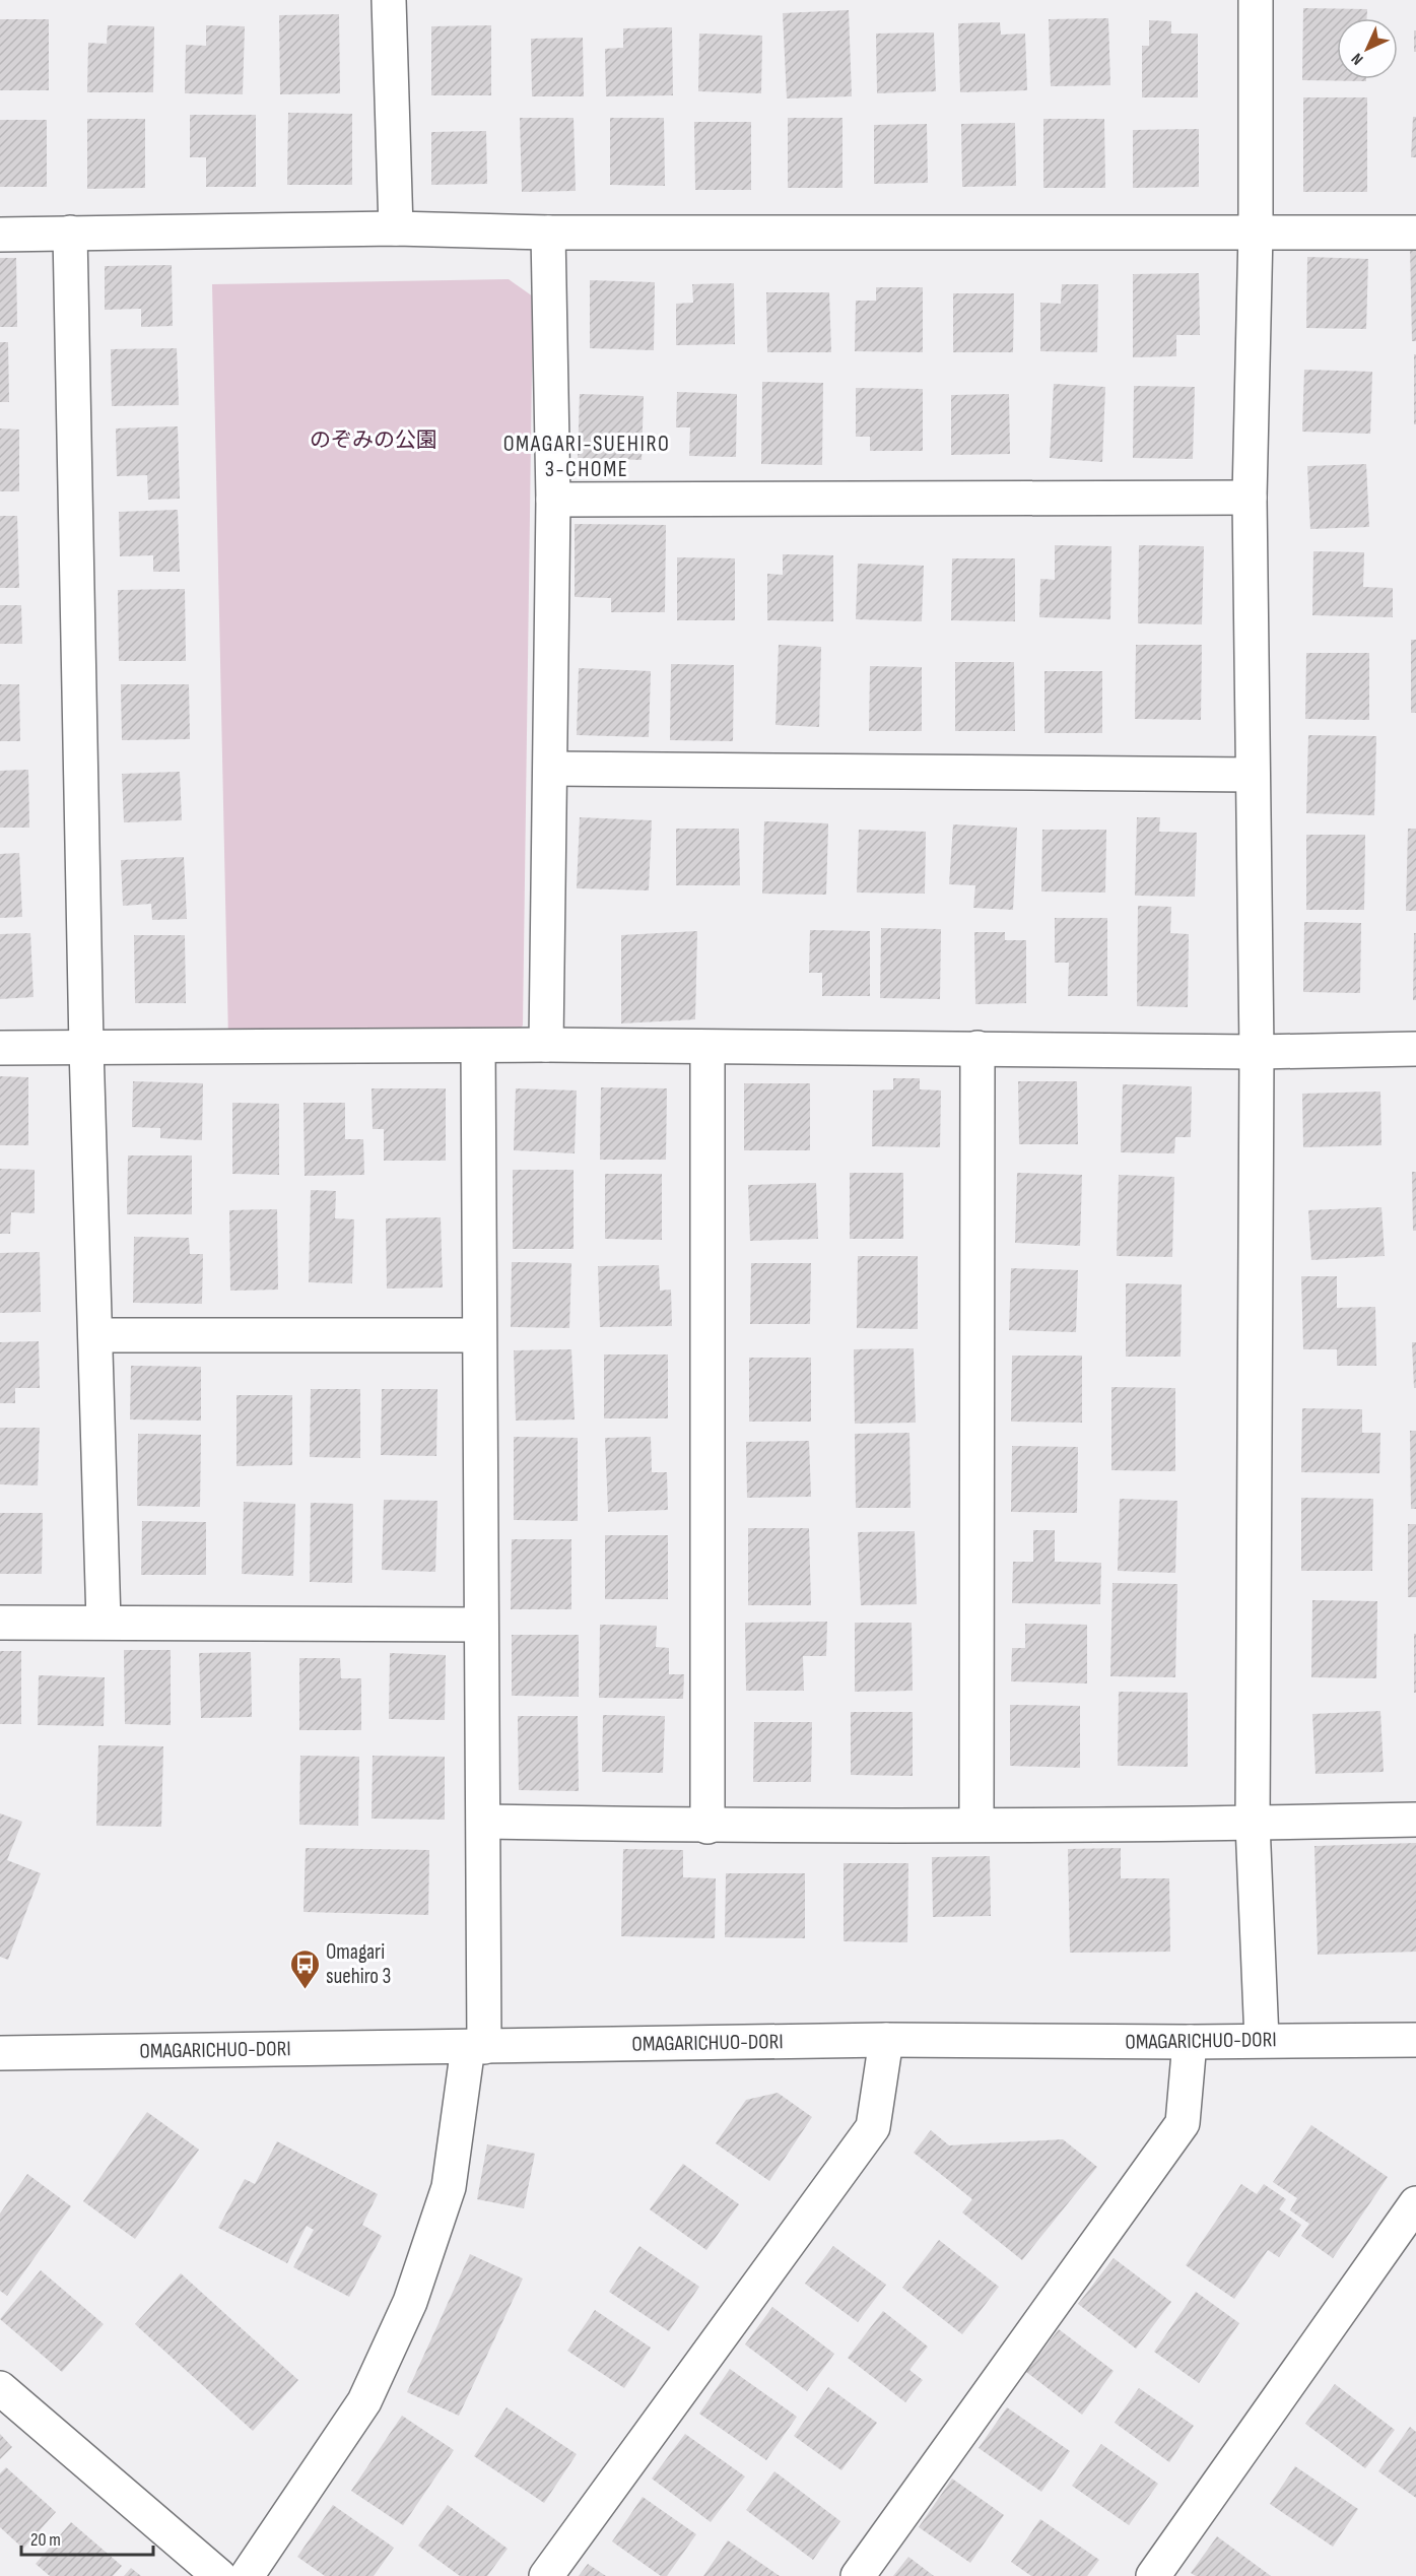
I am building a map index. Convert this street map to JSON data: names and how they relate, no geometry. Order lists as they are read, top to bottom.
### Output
{
  "streets": {
    "street": ["OMAGARICHUO-DORI"]
  },
  "districts": ["OMAGARI-SUEHIRO 3-CHOME"],
  "parks": ["のぞみの公園"],
  "places": {
    "bus stop": ["Omagari suehiro 3"]
  },
  "scale_bar": "20 m",
  "north": "bottom left"
}
